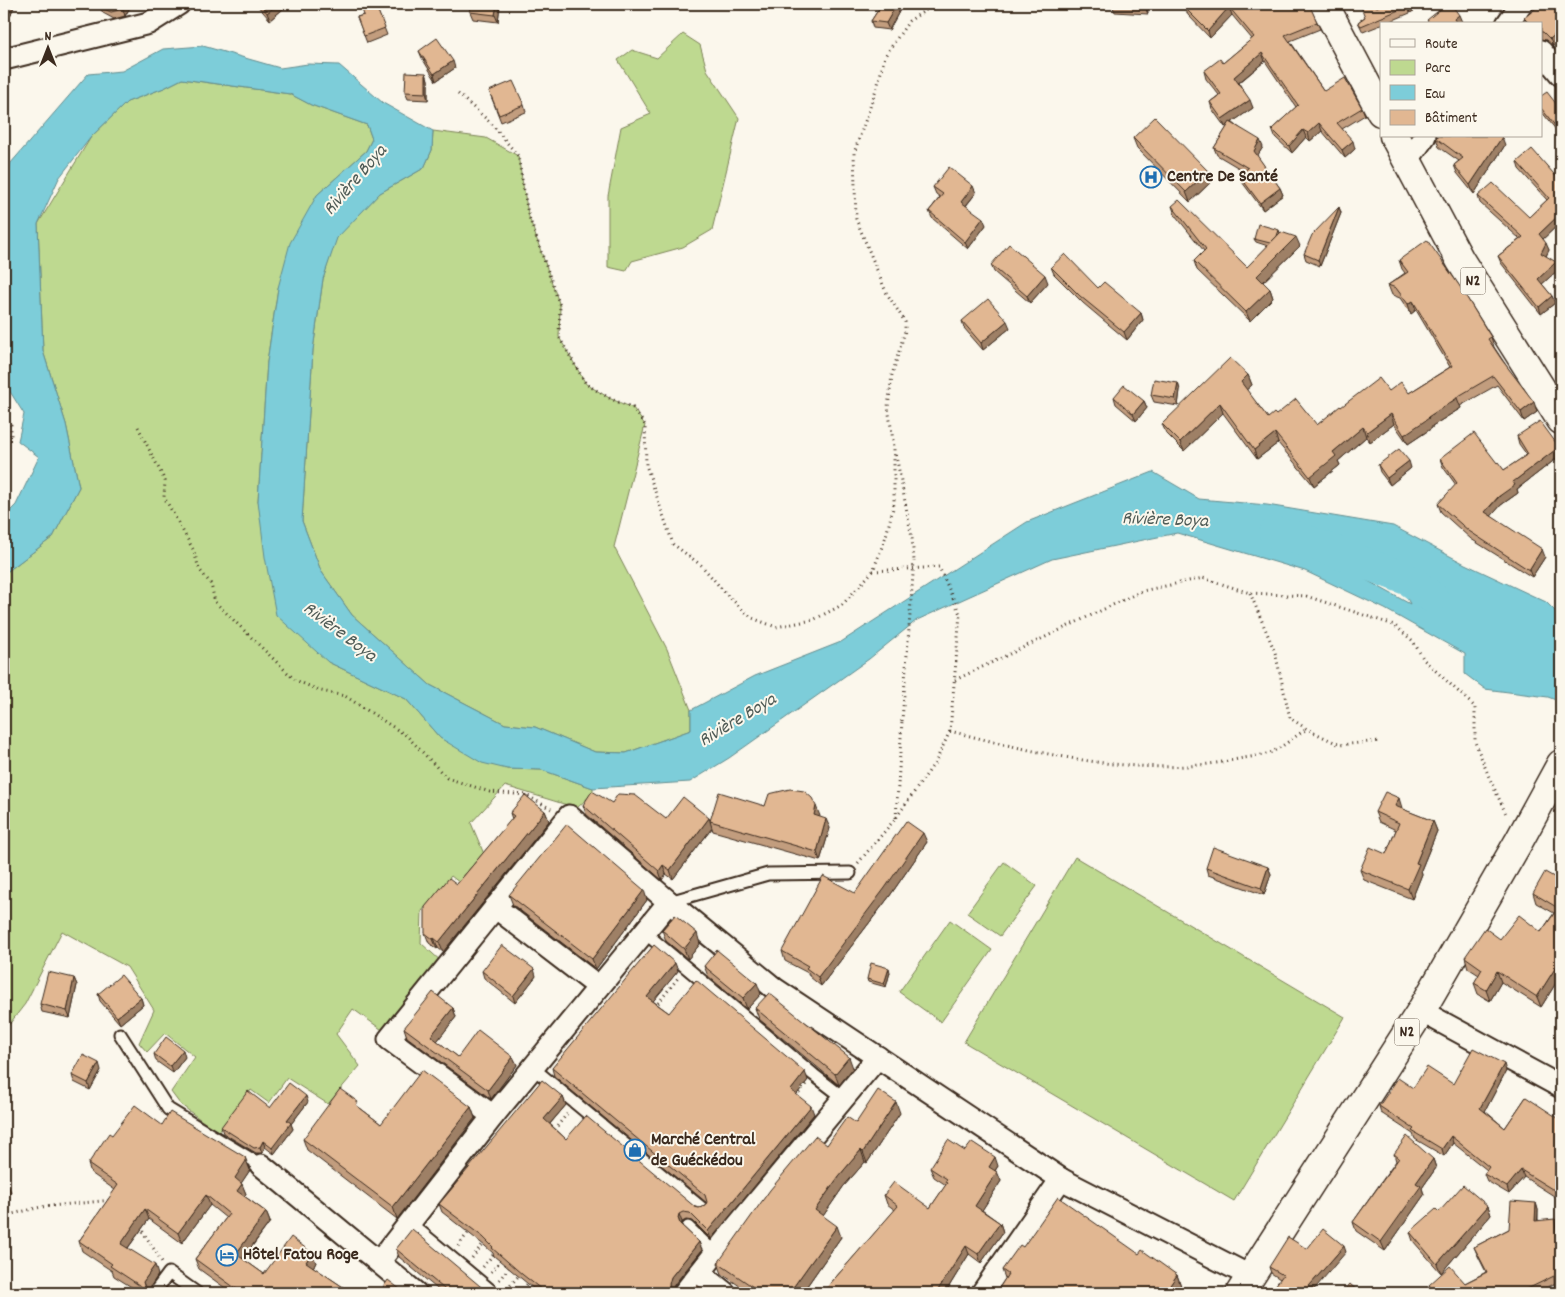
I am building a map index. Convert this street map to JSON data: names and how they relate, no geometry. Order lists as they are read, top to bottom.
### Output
{
  "streets": {
    "highway": ["N2"]
  },
  "water": ["Rivière Boya"],
  "places": {
    "hospital": ["Centre De Santé"],
    "shop": ["Marché Central de Guéckédou"],
    "hotel": ["Hôtel Fatou Roge"]
  },
  "legend": [
    "Route",
    "Parc",
    "Eau",
    "Bâtiment"
  ],
  "north": "top"
}
